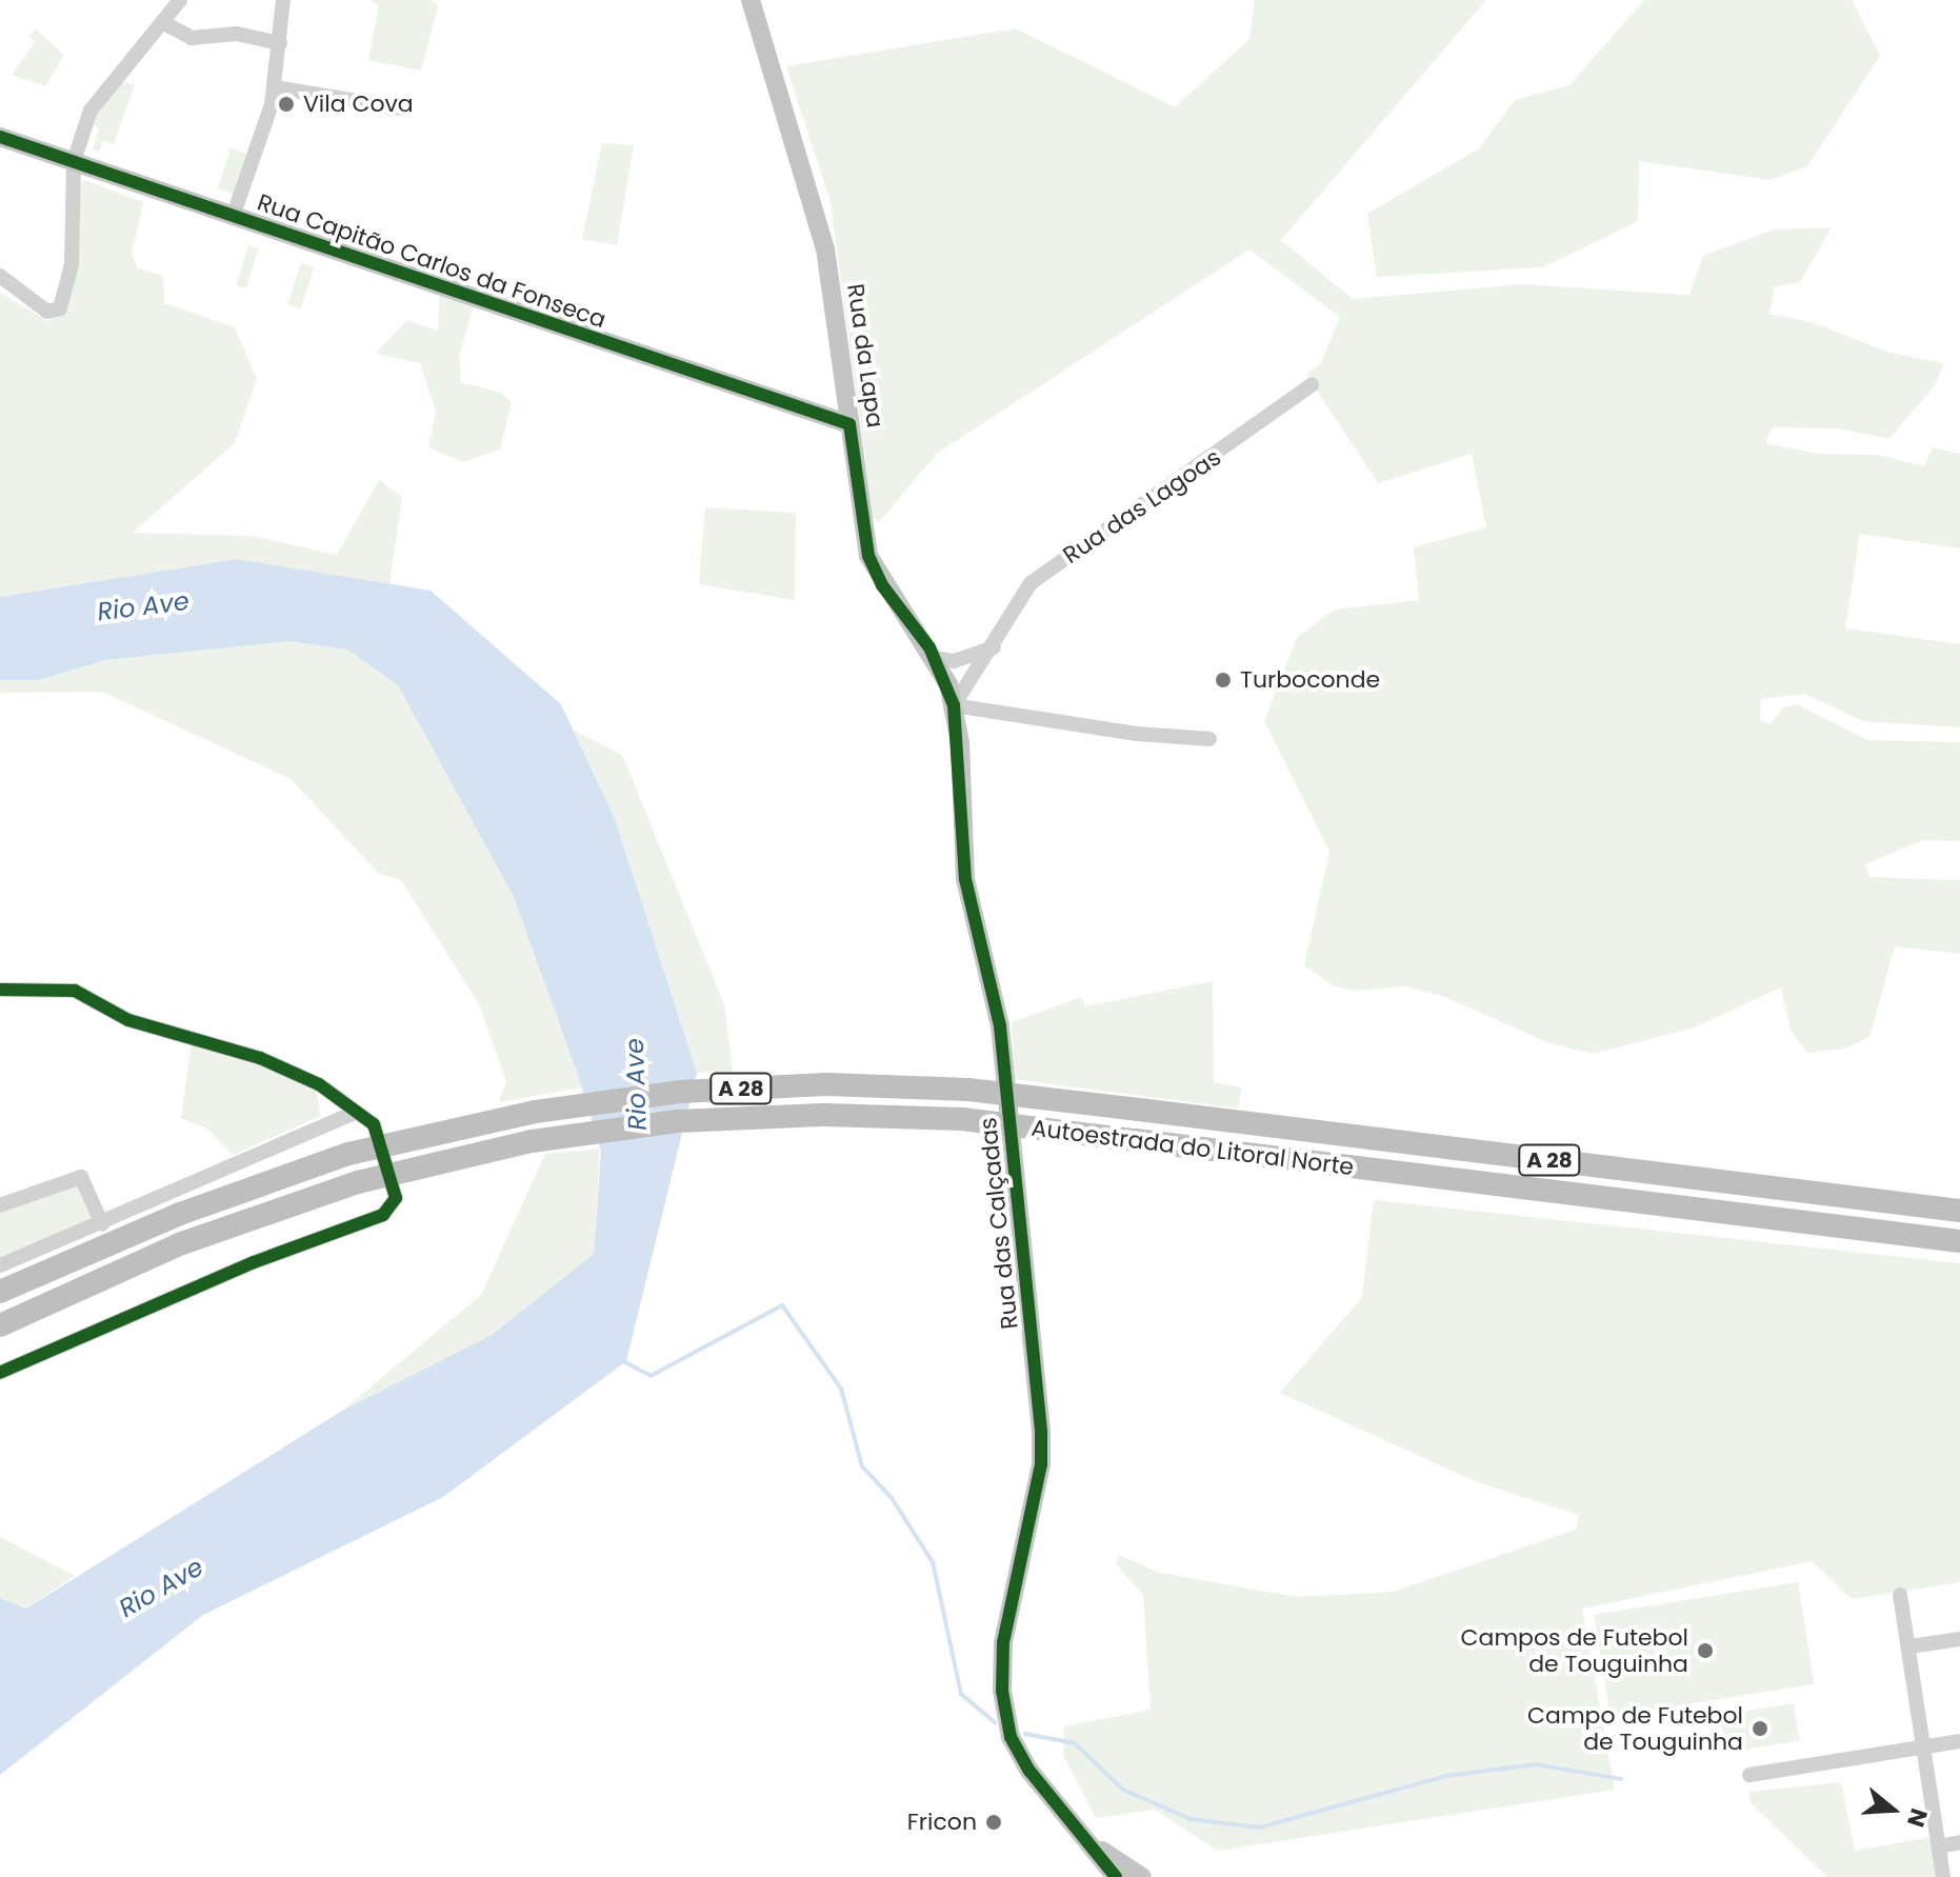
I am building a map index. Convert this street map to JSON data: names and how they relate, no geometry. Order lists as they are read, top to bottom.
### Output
{
  "streets": {
    "highway": ["A 28", "Autoestrada do Litoral Norte"],
    "main road": ["Rua Capitão Carlos da Fonseca", "Rua da Lapa", "Rua das Calçadas"],
    "street": ["Rua das Lagoas"]
  },
  "crossings": [
    ["Rua Capitão Carlos da Fonseca", "Rua da Lapa"],
    ["Rua da Lapa", "Rua das Lagoas"],
    ["Rua da Lapa", "Rua das Calçadas"],
    ["Rua das Lagoas", "Rua das Calçadas"]
  ],
  "water": ["Rio Ave"],
  "places": [
    "Vila Cova",
    "Turboconde",
    "Campos de Futebol de Touguinha",
    "Campo de Futebol de Touguinha",
    "Fricon"
  ],
  "north": "right"
}
